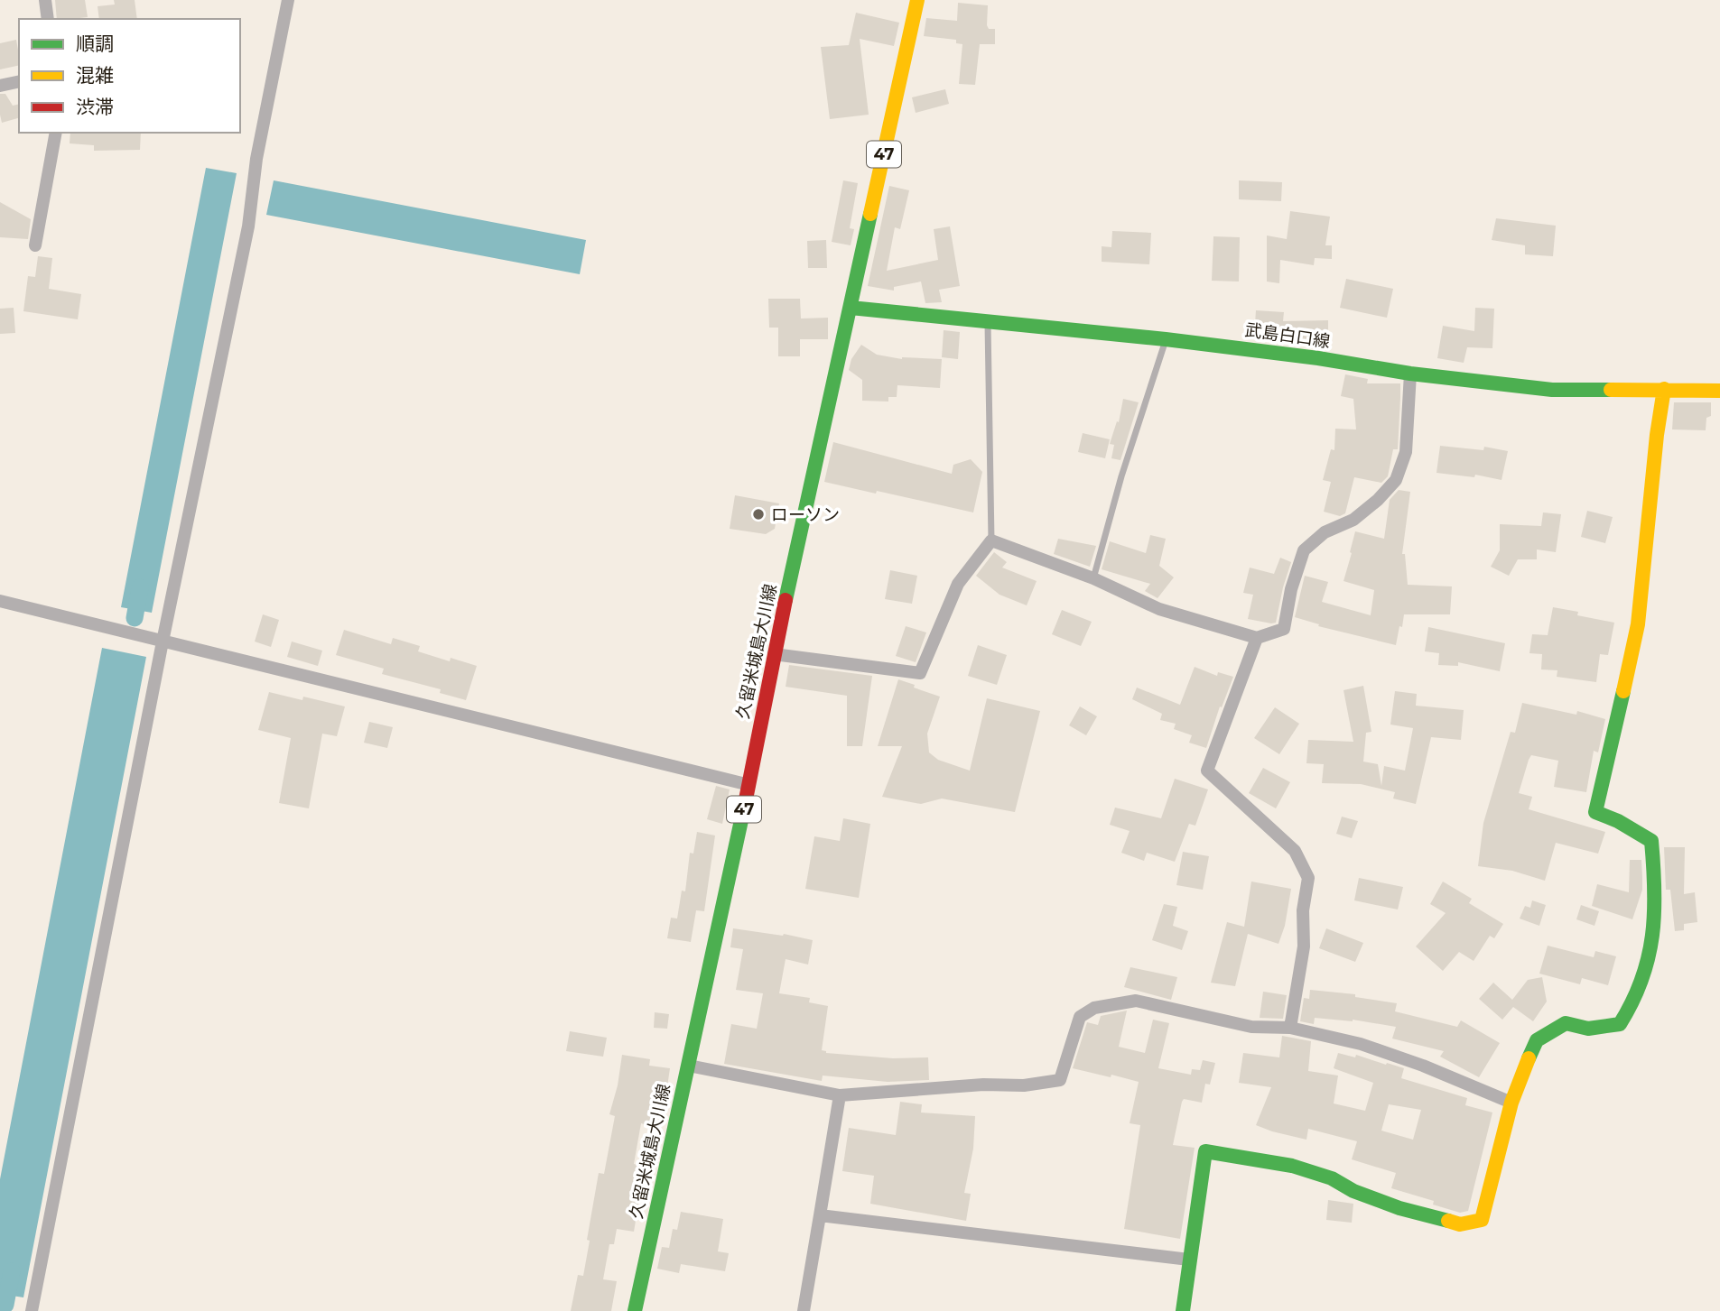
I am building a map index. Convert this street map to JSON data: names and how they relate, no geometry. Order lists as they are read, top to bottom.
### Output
{
  "streets": {
    "main road": ["47", "武島白口線", "久留米城島大川線"]
  },
  "crossings": [
    ["武島白口線", "久留米城島大川線"]
  ],
  "places": ["ローソン"],
  "legend": ["順調", "混雑", "渋滞"]
}
